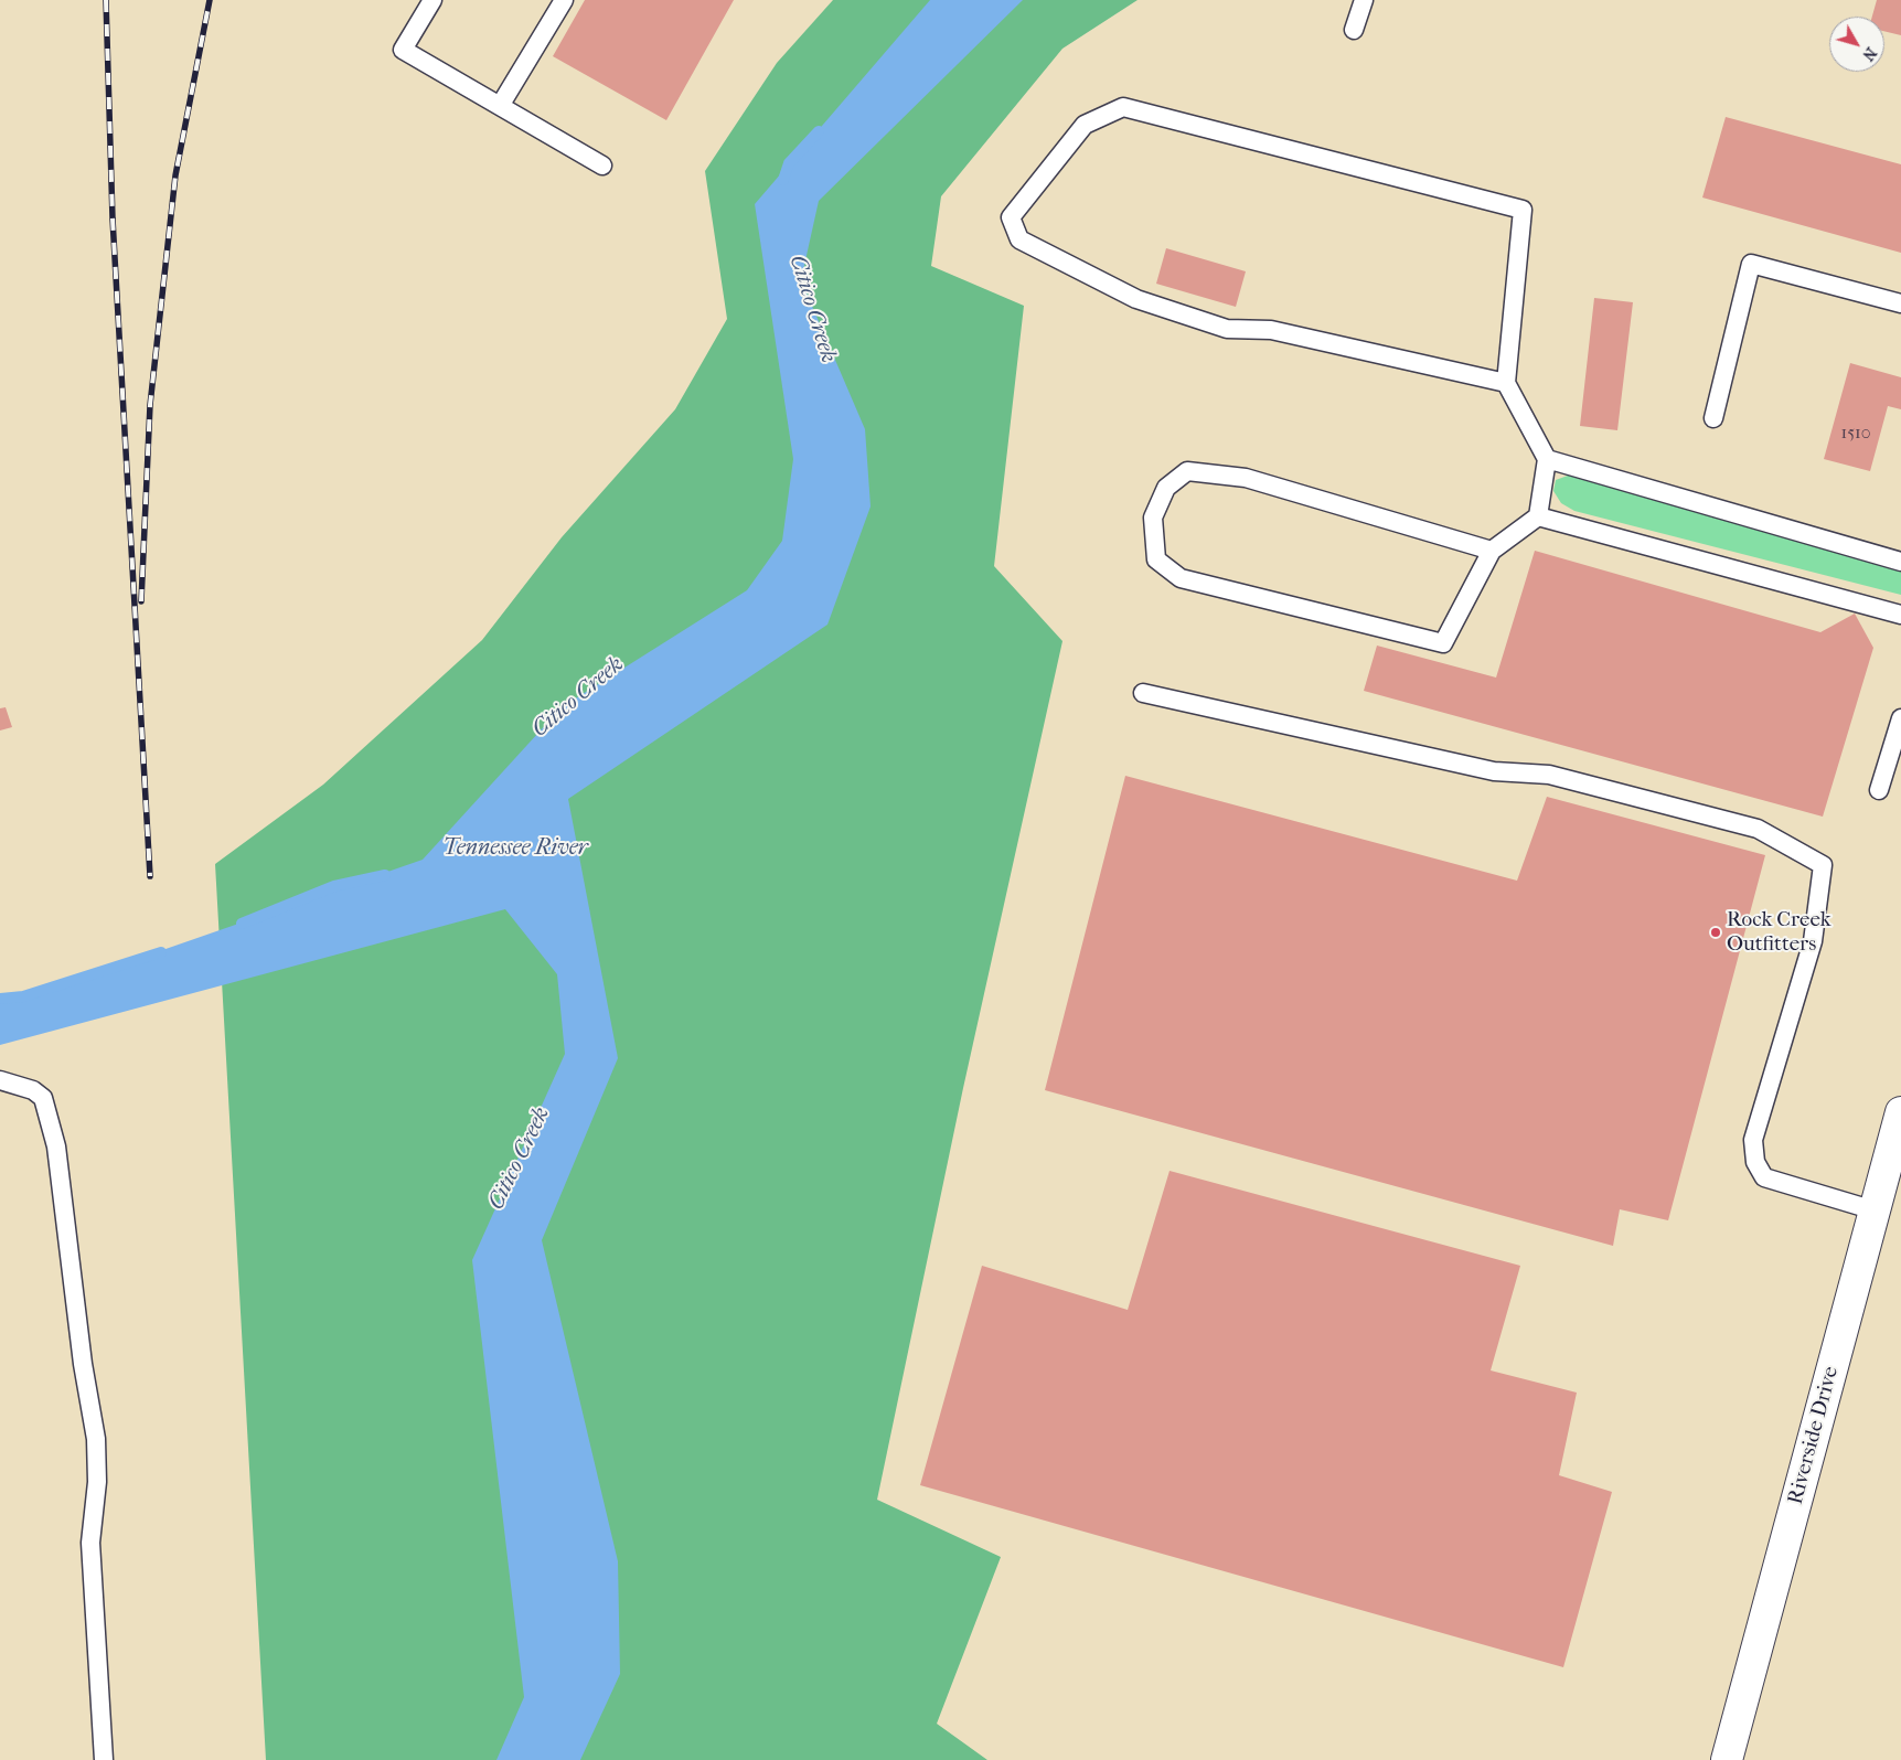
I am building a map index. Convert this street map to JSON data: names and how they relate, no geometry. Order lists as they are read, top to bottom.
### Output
{
  "streets": {
    "main road": ["Riverside Drive"]
  },
  "water": ["Citico Creek", "Tennessee River"],
  "places": ["Rock Creek Outfitters"],
  "house_numbers": ["1510"],
  "north": "bottom right"
}
